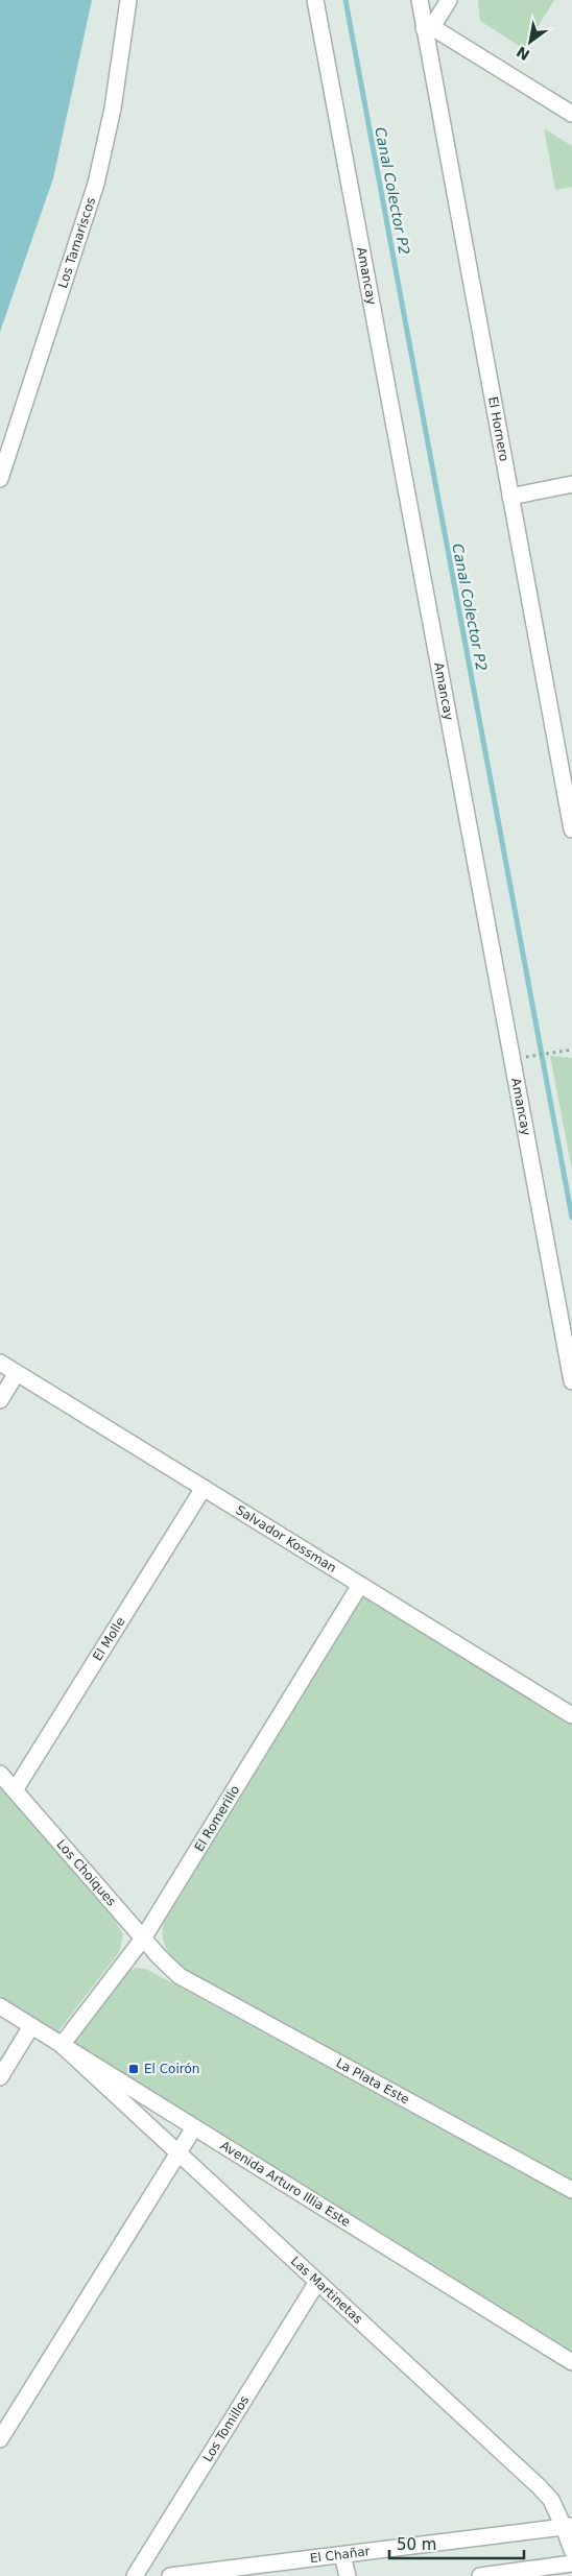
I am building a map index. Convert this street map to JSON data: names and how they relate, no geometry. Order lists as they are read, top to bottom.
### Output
{
  "streets": {
    "street": [
      "Los Tamariscos",
      "Amancay",
      "El Hornero",
      "Salvador Kossman",
      "El Molle",
      "El Romerillo",
      "Los Choiques",
      "La Plata Este",
      "Avenida Arturo Illia Este",
      "Las Martinetas",
      "Los Tomillos",
      "El Chañar"
    ]
  },
  "crossings": [
    ["Salvador Kossman", "El Molle"],
    ["Salvador Kossman", "El Romerillo"],
    ["El Molle", "Los Choiques"],
    ["El Romerillo", "Los Choiques"],
    ["El Romerillo", "Avenida Arturo Illia Este"],
    ["El Romerillo", "Las Martinetas"],
    ["Los Choiques", "La Plata Este"],
    ["Avenida Arturo Illia Este", "Las Martinetas"],
    ["Las Martinetas", "Los Tomillos"],
    ["Las Martinetas", "El Chañar"]
  ],
  "water": ["Canal Colector P2"],
  "places": {
    "transit": ["El Coirón"]
  },
  "scale_bar": "50 m",
  "north": "bottom left"
}
